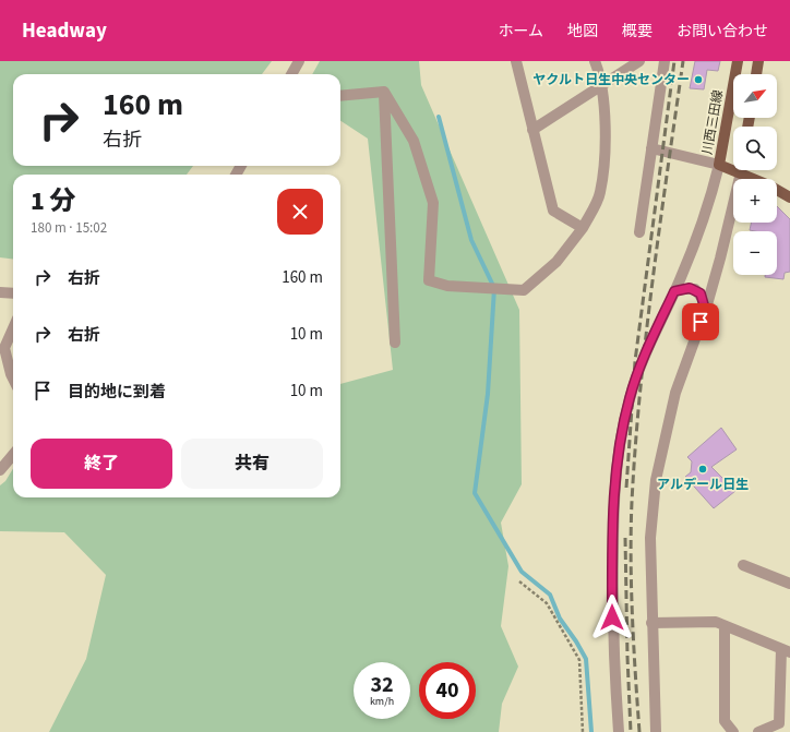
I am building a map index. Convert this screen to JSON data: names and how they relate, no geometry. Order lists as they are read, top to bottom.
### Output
{
  "streets": {
    "main road": ["川西三田線"]
  },
  "places": ["ヤクルト日生中央センター", "アルデール日生"],
  "north": "top right",
  "page": {
    "header": "Headway",
    "nav": [
      "ホーム",
      "地図",
      "概要",
      "お問い合わせ"
    ],
    "map_buttons": ["+", "−"],
    "turn": ["160 m", "右折"],
    "heading": ["1 分", "180 m · 15:02"],
    "list": [
      {
        "name": "右折",
        "value": "160 m"
      },
      {
        "name": "右折",
        "value": "10 m"
      },
      {
        "name": "目的地に到着",
        "value": "10 m"
      }
    ],
    "buttons": ["終了", "共有"],
    "speed": "32 km/h",
    "limit": "40"
  }
}
